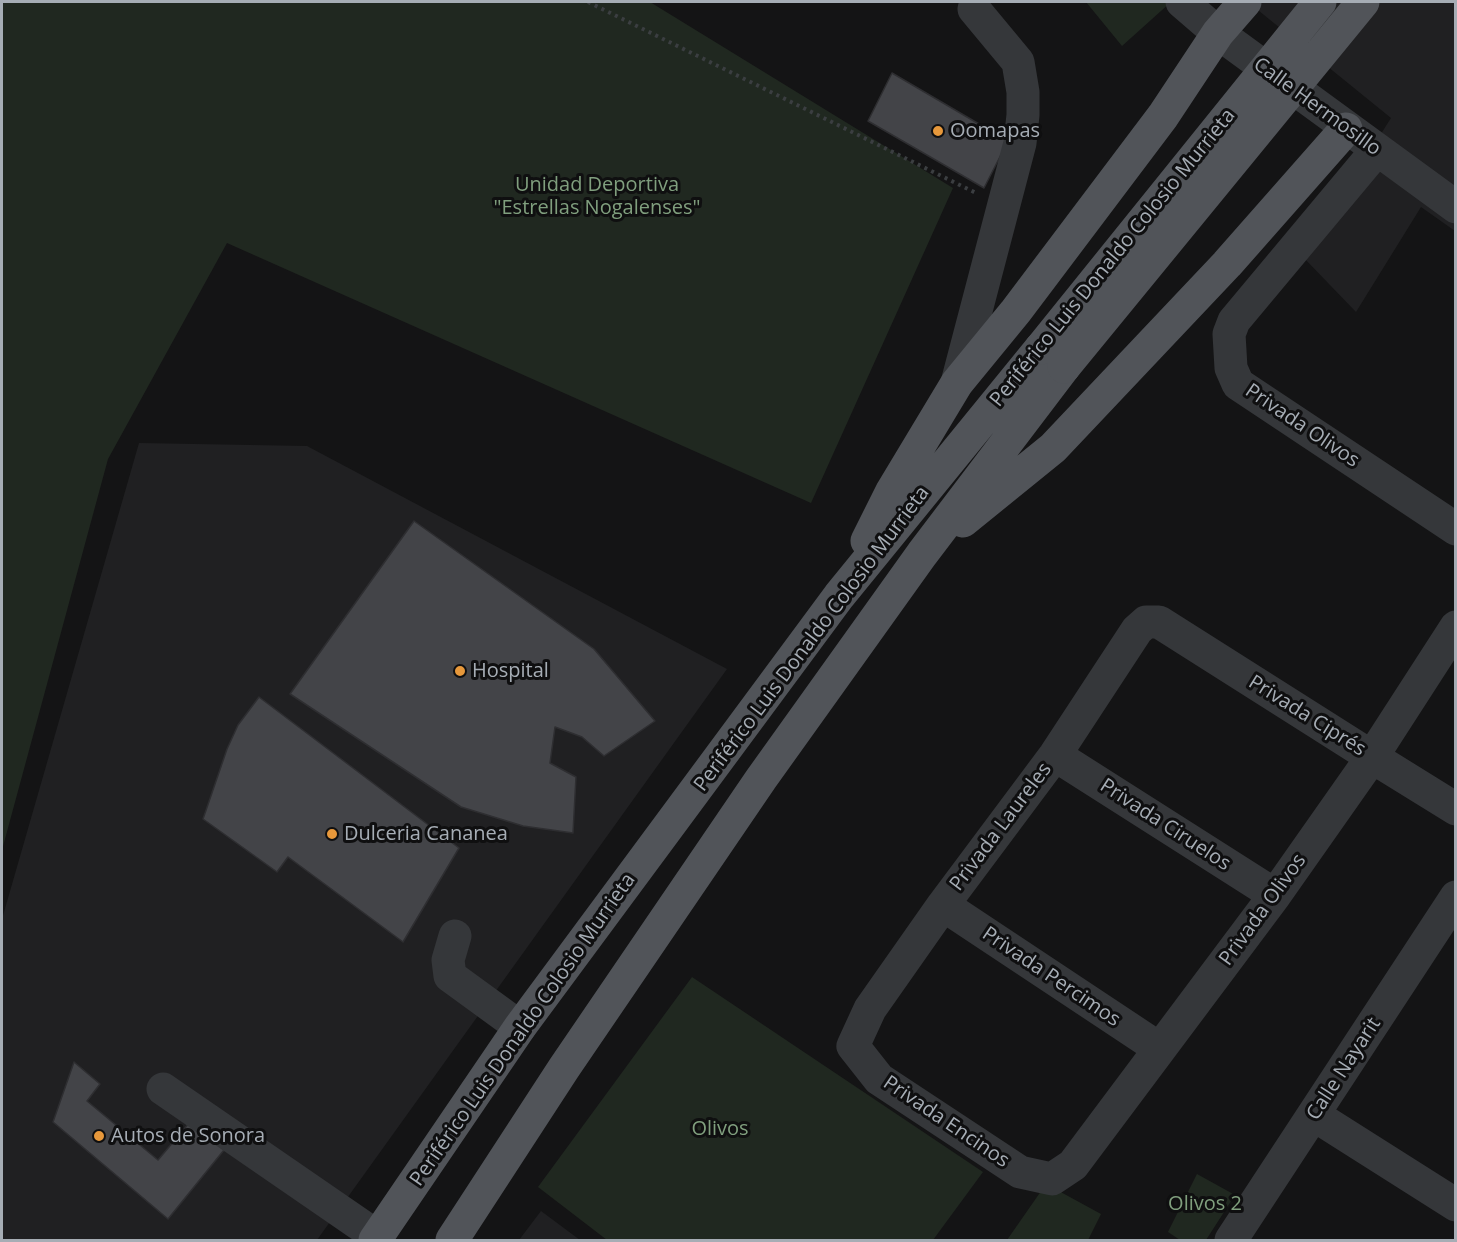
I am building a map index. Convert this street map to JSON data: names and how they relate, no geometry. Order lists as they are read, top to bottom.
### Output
{
  "streets": {
    "main road": ["Periférico Luis Donaldo Colosio Murrieta"],
    "street": [
      "Calle Hermosillo",
      "Privada Olivos",
      "Privada Ciprés",
      "Privada Ciruelos",
      "Privada Laureles",
      "Privada Percimos",
      "Calle Nayarit",
      "Privada Encinos"
    ]
  },
  "crossings": [
    ["Calle Hermosillo", "Privada Olivos"],
    ["Privada Olivos", "Privada Ciprés"],
    ["Privada Olivos", "Privada Ciruelos"],
    ["Privada Olivos", "Privada Percimos"],
    ["Privada Olivos", "Privada Encinos"],
    ["Privada Ciprés", "Privada Laureles"],
    ["Privada Ciruelos", "Privada Laureles"],
    ["Privada Laureles", "Privada Percimos"],
    ["Privada Laureles", "Privada Encinos"]
  ],
  "parks": ["Unidad Deportiva \"Estrellas Nogalenses\"", "Olivos", "Olivos 2"],
  "places": [
    "Oomapas",
    "Hospital",
    "Dulceria Cananea",
    "Autos de Sonora"
  ]
}
